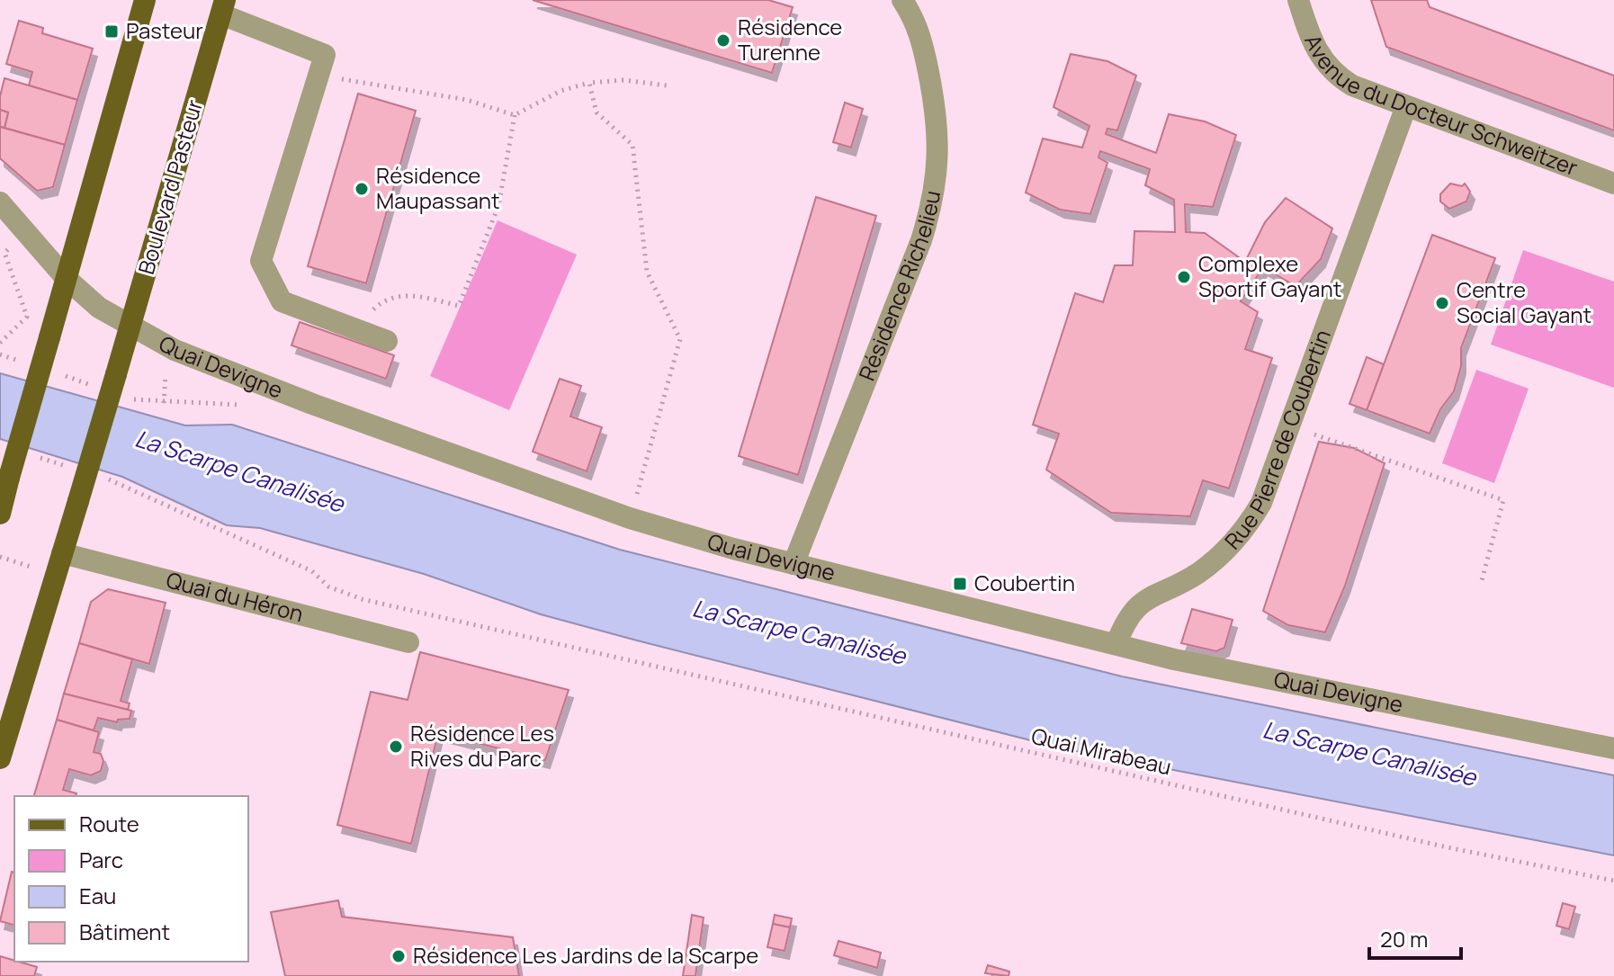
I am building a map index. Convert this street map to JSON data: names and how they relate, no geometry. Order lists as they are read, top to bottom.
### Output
{
  "streets": {
    "main road": ["Boulevard Pasteur"],
    "street": [
      "Avenue du Docteur Schweitzer",
      "Résidence Richelieu",
      "Quai Devigne",
      "Rue Pierre de Coubertin",
      "Quai du Héron"
    ],
    "path": ["Quai Mirabeau"]
  },
  "crossings": [
    ["Avenue du Docteur Schweitzer", "Rue Pierre de Coubertin"],
    ["Boulevard Pasteur", "Quai Devigne"],
    ["Boulevard Pasteur", "Quai du Héron"],
    ["Résidence Richelieu", "Quai Devigne"],
    ["Quai Devigne", "Rue Pierre de Coubertin"]
  ],
  "water": ["La Scarpe Canalisée"],
  "places": {
    "transit": ["Pasteur", "Coubertin"],
    "other": [
      "Résidence Turenne",
      "Résidence Maupassant",
      "Complexe Sportif Gayant",
      "Centre Social Gayant",
      "Résidence Les Rives du Parc",
      "Résidence Les Jardins de la Scarpe"
    ]
  },
  "legend": [
    "Route",
    "Parc",
    "Eau",
    "Bâtiment"
  ],
  "scale_bar": "20 m"
}
